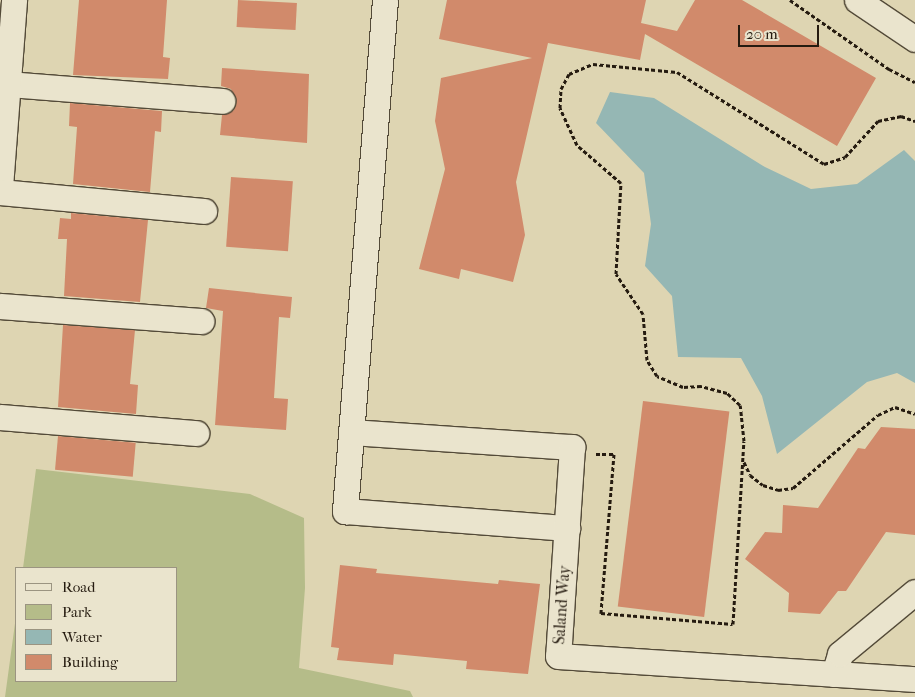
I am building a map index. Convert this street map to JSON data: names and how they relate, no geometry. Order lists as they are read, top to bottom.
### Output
{
  "streets": {
    "street": ["Saland Way"]
  },
  "legend": [
    "Road",
    "Park",
    "Water",
    "Building"
  ],
  "scale_bar": "20 m"
}
